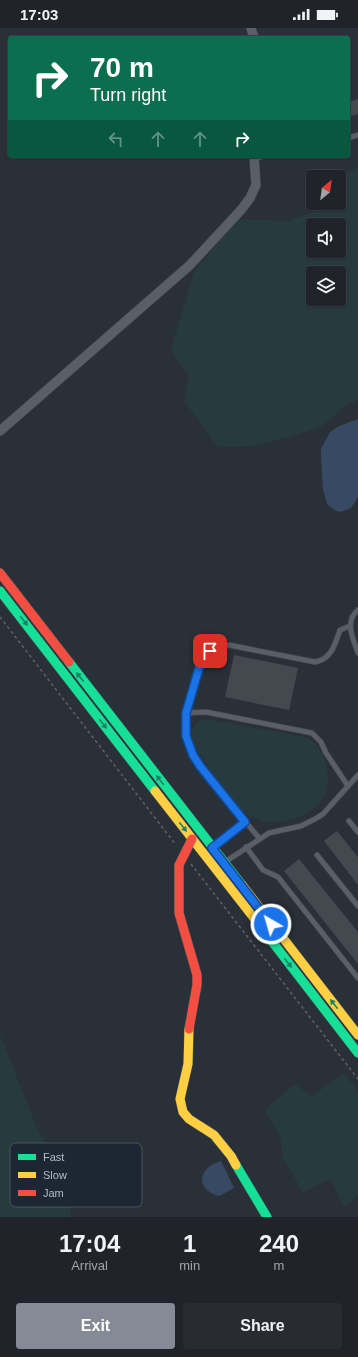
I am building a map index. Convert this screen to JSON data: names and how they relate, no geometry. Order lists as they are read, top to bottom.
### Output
{
  "legend": ["Fast", "Slow", "Jam"],
  "north": "top right",
  "page": {
    "status": "17:03",
    "turn": ["70 m", "Turn right"],
    "eta": [
      "17:04",
      "Arrival",
      "1",
      "min",
      "240",
      "m"
    ],
    "buttons": ["Exit", "Share"]
  }
}
